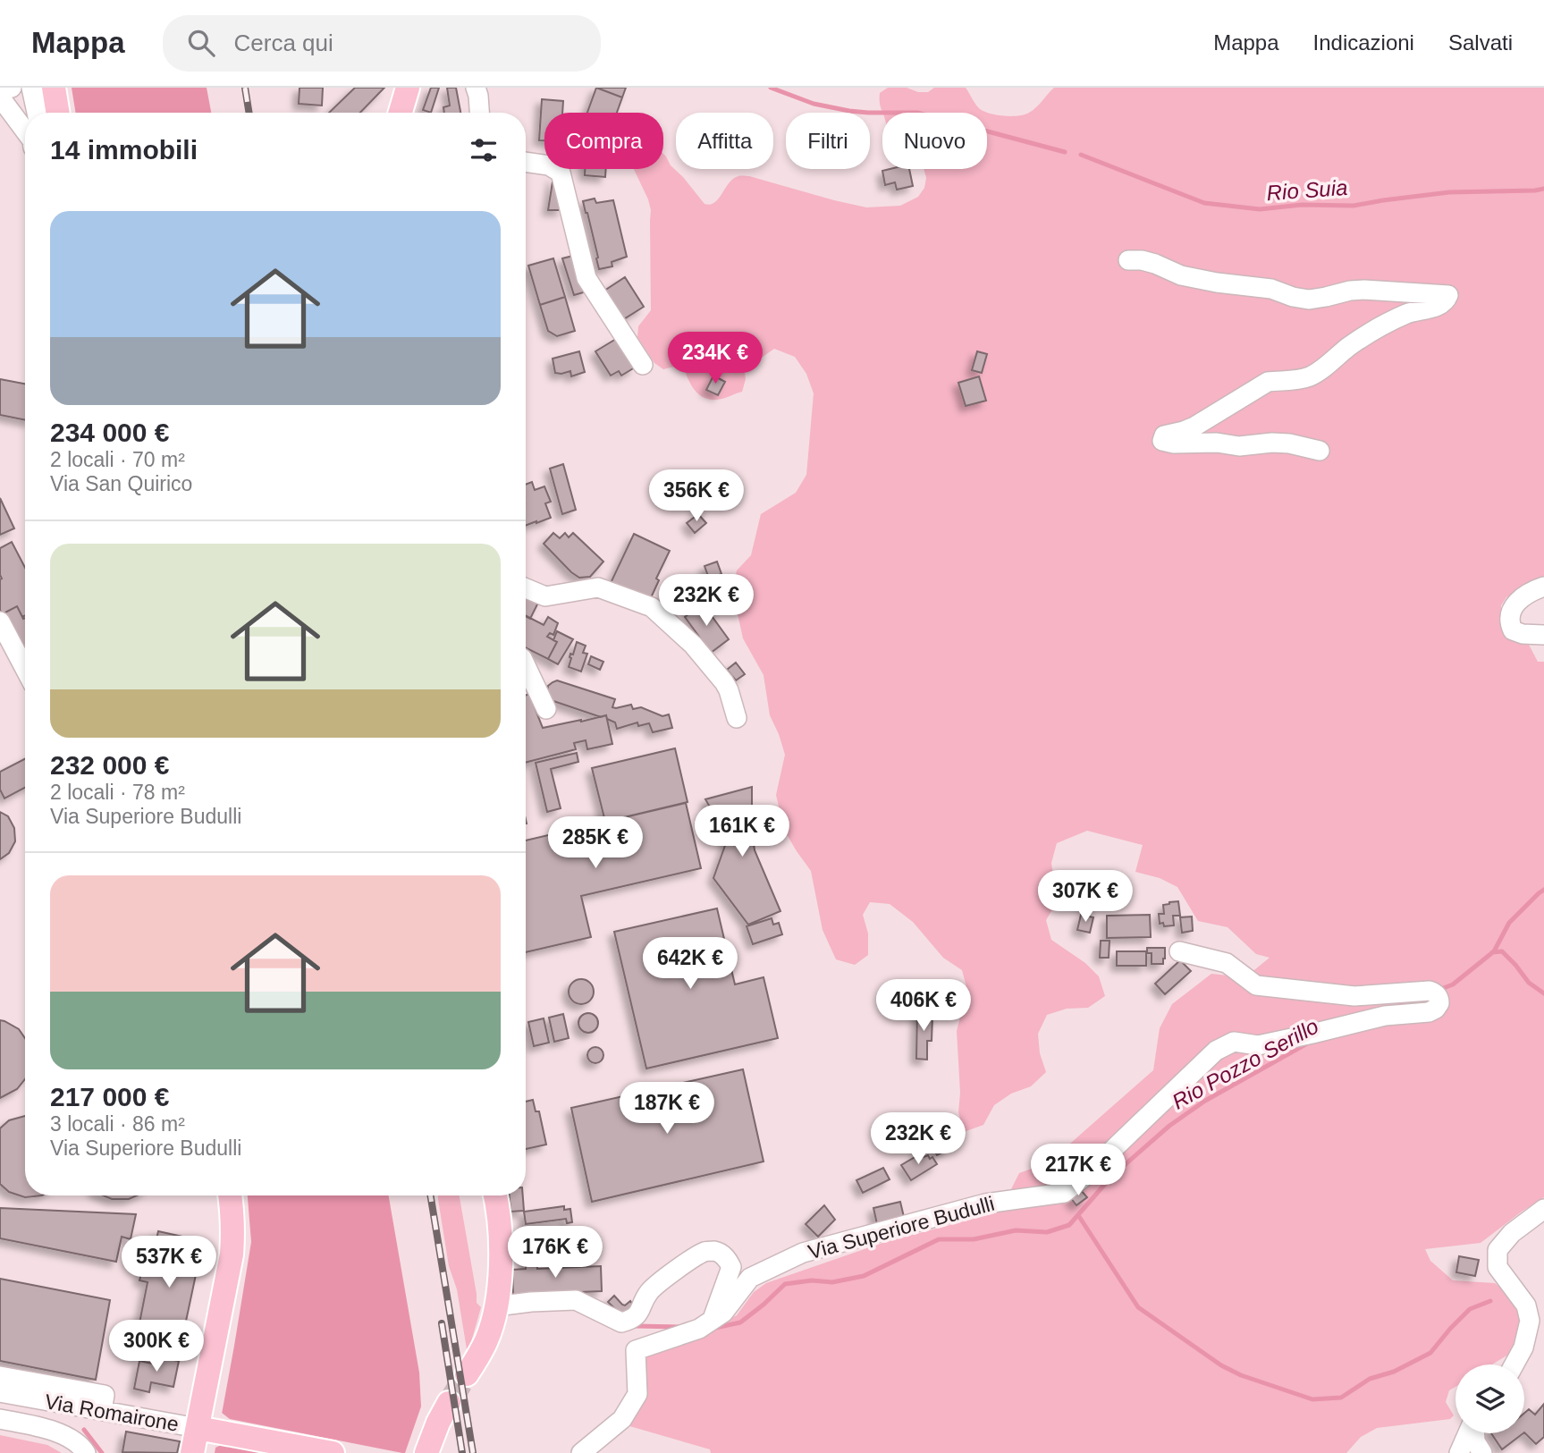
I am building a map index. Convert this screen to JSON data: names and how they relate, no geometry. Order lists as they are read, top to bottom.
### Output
{
  "streets": {
    "main road": ["Via Romairone"],
    "street": ["Via Superiore Budulli"]
  },
  "water": ["Rio Suia", "Rio Pozzo Serillo"],
  "page": {
    "header": "Mappa",
    "search": "Cerca qui",
    "nav": ["Mappa", "Indicazioni", "Salvati"],
    "chip": [
      "Compra",
      "Affitta",
      "Filtri",
      "Nuovo"
    ],
    "heading": "14 immobili",
    "list": [
      {
        "name": "234 000 €",
        "note": "2 locali · 70 m² · Via San Quirico"
      },
      {
        "name": "232 000 €",
        "note": "2 locali · 78 m² · Via Superiore Budulli"
      },
      {
        "name": "217 000 €",
        "note": "3 locali · 86 m² · Via Superiore Budulli"
      }
    ],
    "price": [
      "234K €",
      "356K €",
      "232K €",
      "161K €",
      "285K €",
      "307K €",
      "642K €",
      "406K €",
      "187K €",
      "232K €",
      "217K €",
      "176K €",
      "537K €",
      "300K €"
    ]
  }
}
